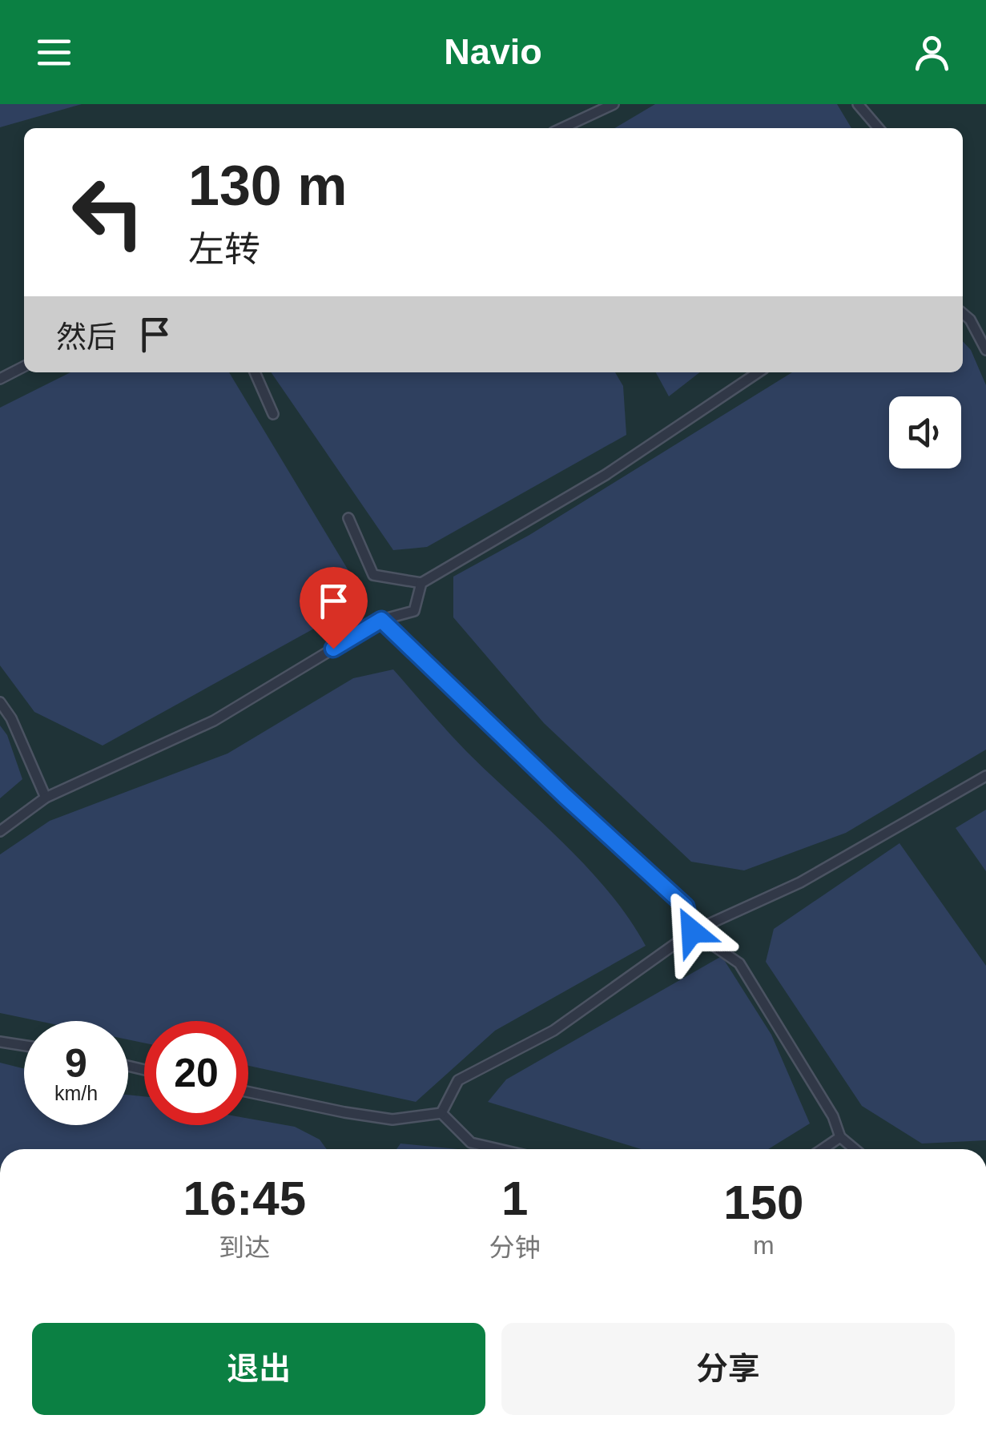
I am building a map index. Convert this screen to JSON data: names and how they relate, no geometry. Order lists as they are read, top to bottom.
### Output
{
  "page": {
    "header": "Navio",
    "turn": ["130 m", "左转"],
    "then": "然后",
    "speed": "9 km/h",
    "limit": "20",
    "eta": [
      "16:45",
      "到达",
      "1",
      "分钟",
      "150",
      "m"
    ],
    "buttons": ["退出", "分享"]
  }
}
